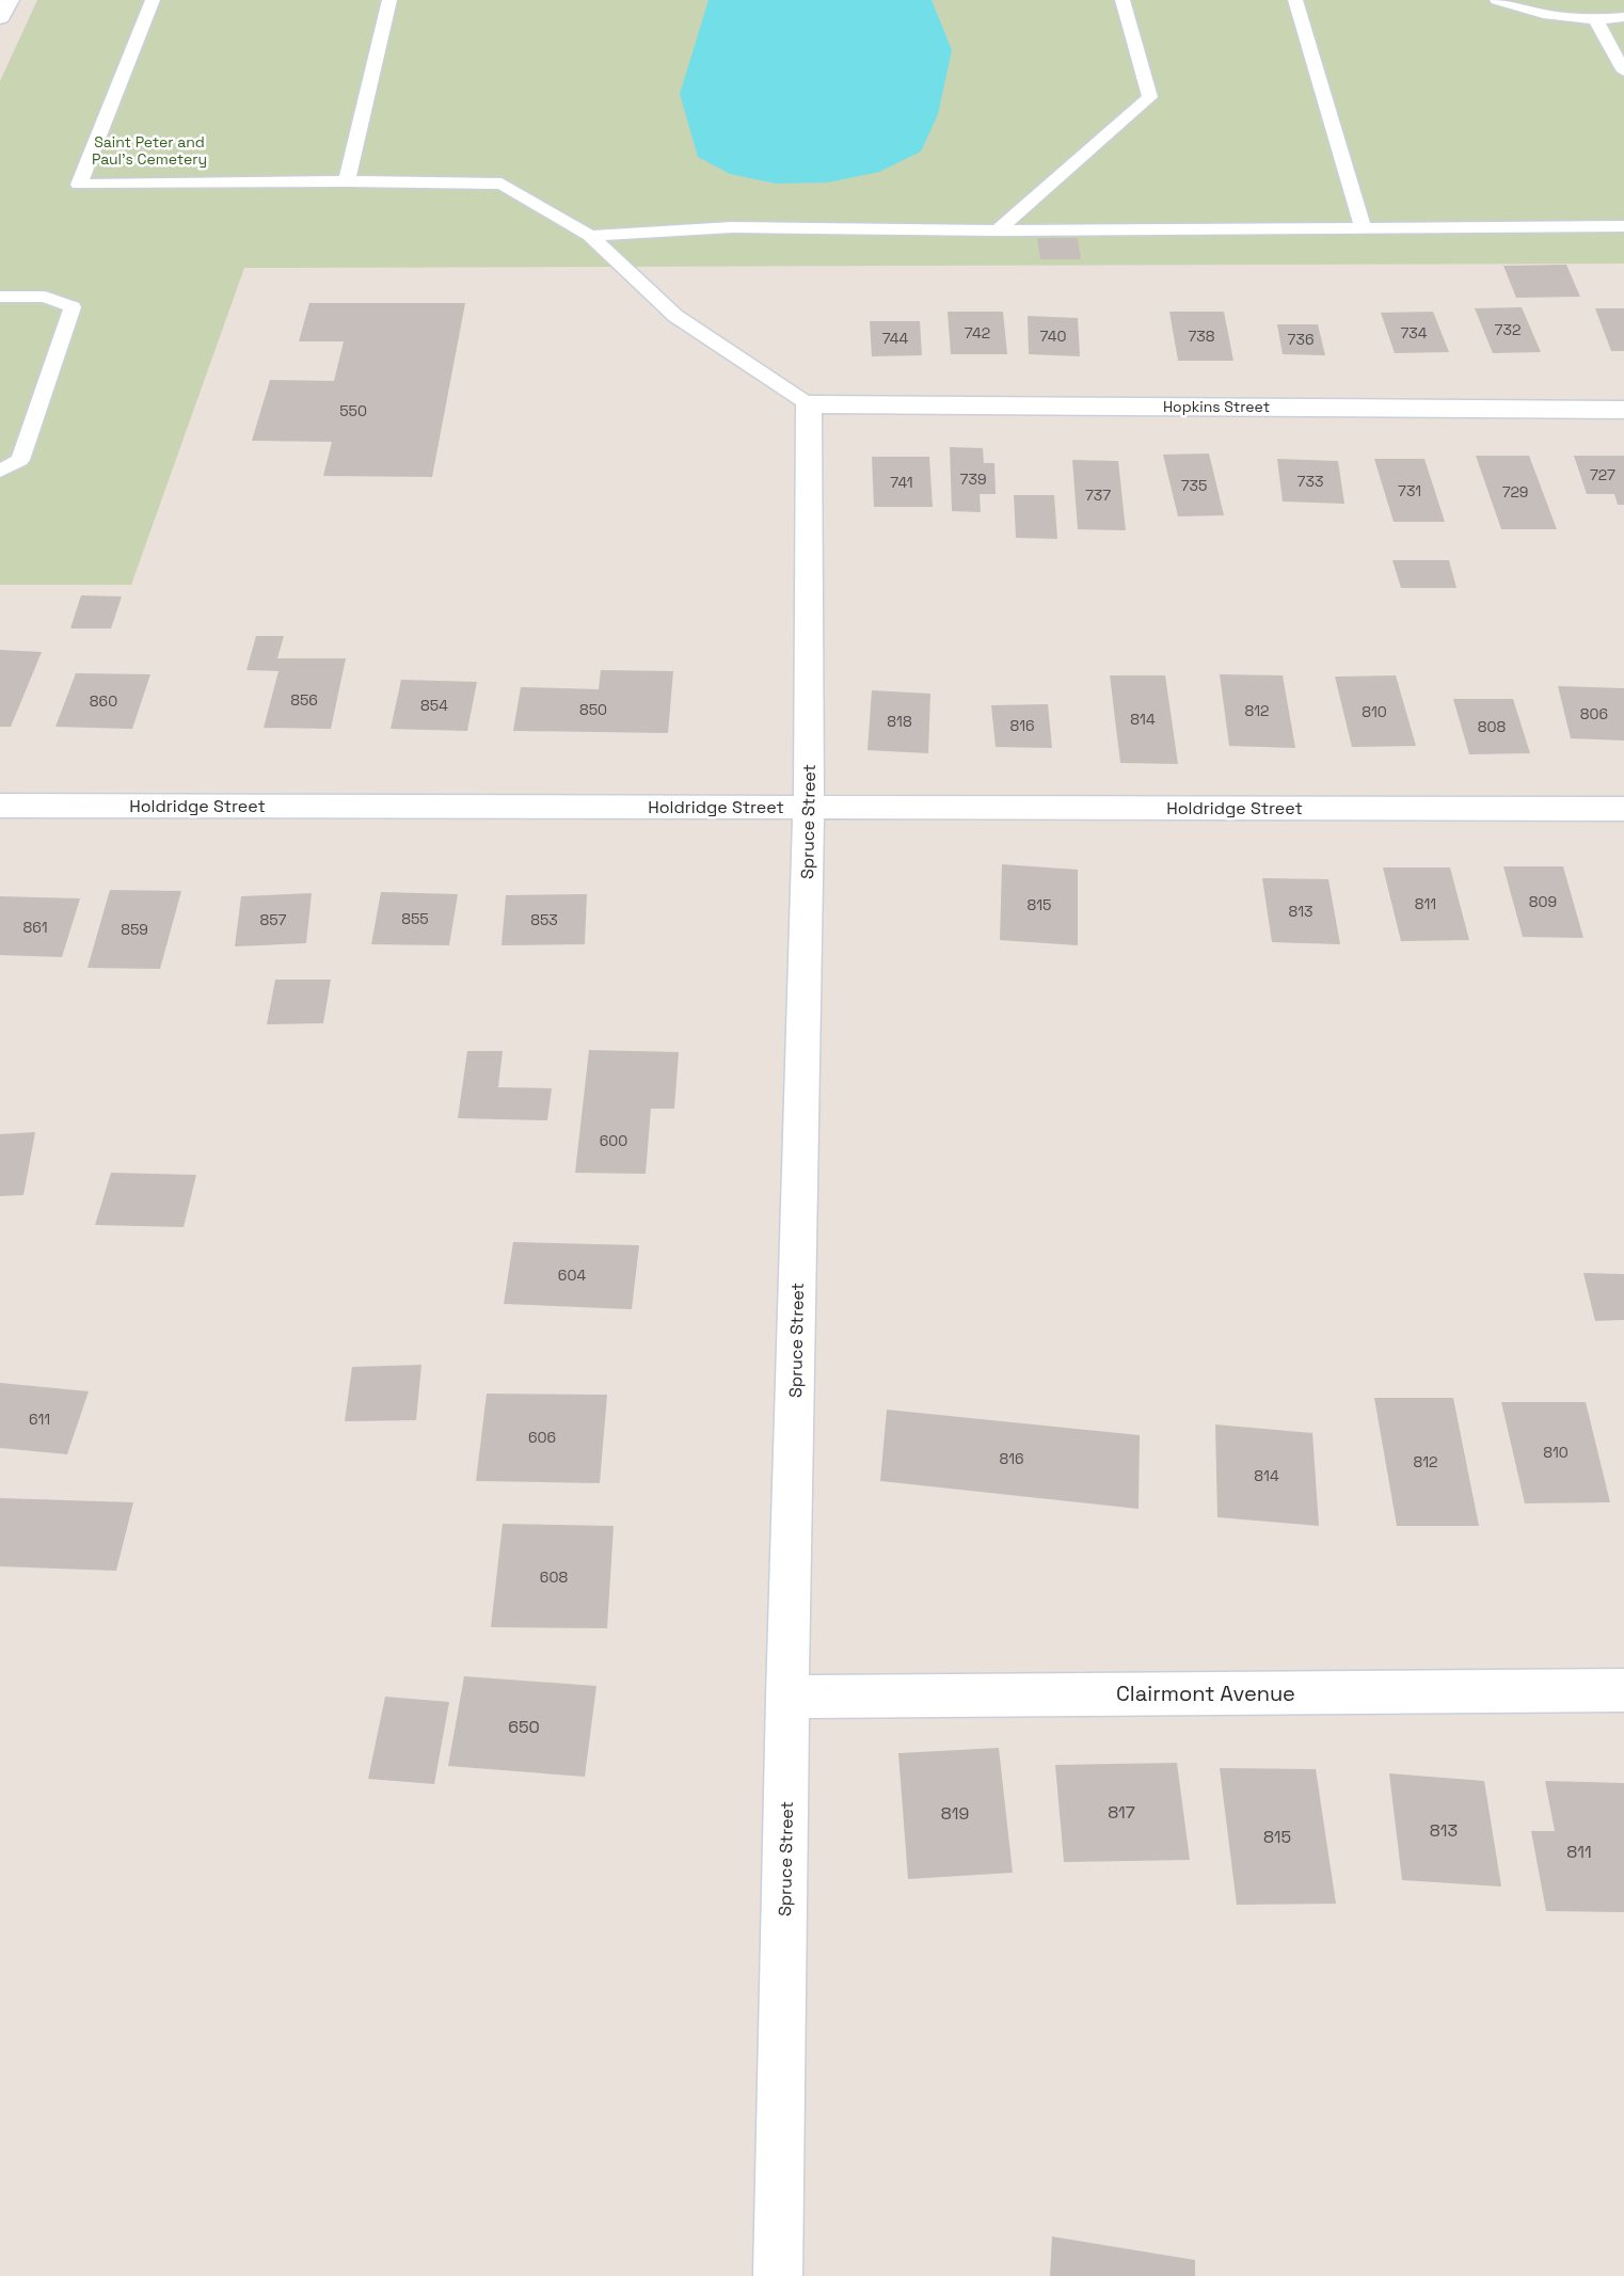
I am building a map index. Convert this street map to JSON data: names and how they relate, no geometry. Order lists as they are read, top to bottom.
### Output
{
  "streets": {
    "street": [
      "Hopkins Street",
      "Holdridge Street",
      "Spruce Street",
      "Clairmont Avenue"
    ]
  },
  "crossings": [
    ["Hopkins Street", "Spruce Street"],
    ["Holdridge Street", "Spruce Street"],
    ["Spruce Street", "Clairmont Avenue"]
  ],
  "parks": ["Saint Peter and Paul's Cemetery"],
  "house_numbers": [
    "732",
    "742",
    "734",
    "740",
    "738",
    "744",
    "736",
    "550",
    "727",
    "739",
    "733",
    "741",
    "735",
    "731",
    "729",
    "737",
    "856",
    "860",
    "854",
    "850",
    "812",
    "810",
    "806",
    "814",
    "818",
    "816",
    "808",
    "809",
    "811",
    "815",
    "813",
    "855",
    "857",
    "853",
    "861",
    "859",
    "600",
    "604",
    "611",
    "606",
    "810",
    "816",
    "812",
    "814",
    "608",
    "650",
    "817",
    "819",
    "813",
    "815",
    "811"
  ]
}
